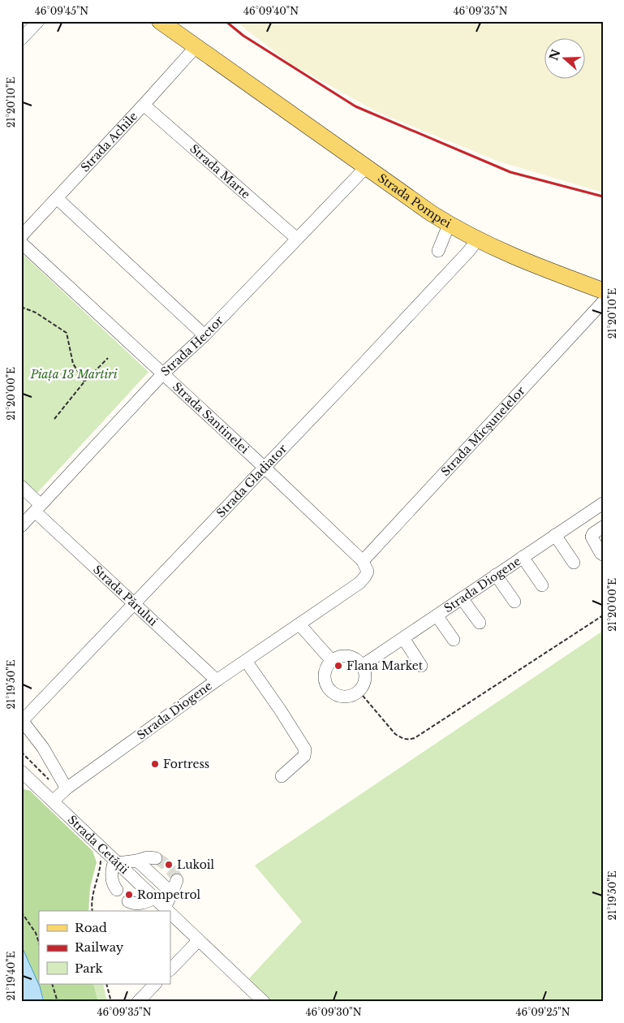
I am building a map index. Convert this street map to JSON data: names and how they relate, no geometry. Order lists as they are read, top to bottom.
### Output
{
  "streets": {
    "main road": ["Strada Pompei"],
    "street": [
      "Strada Achile",
      "Strada Marte",
      "Strada Hector",
      "Strada Santinelei",
      "Strada Micșunelelor",
      "Strada Gladiator",
      "Strada Diogene",
      "Strada Părului",
      "Strada Cetății"
    ]
  },
  "crossings": [
    ["Strada Achile", "Strada Marte"],
    ["Strada Achile", "Strada Pompei"],
    ["Strada Marte", "Strada Hector"],
    ["Strada Pompei", "Strada Hector"],
    ["Strada Pompei", "Strada Gladiator"],
    ["Strada Hector", "Strada Santinelei"],
    ["Strada Hector", "Strada Părului"],
    ["Strada Santinelei", "Strada Micșunelelor"],
    ["Strada Santinelei", "Strada Gladiator"],
    ["Strada Santinelei", "Strada Diogene"],
    ["Strada Micșunelelor", "Strada Diogene"],
    ["Strada Gladiator", "Strada Părului"],
    ["Strada Diogene", "Strada Părului"],
    ["Strada Diogene", "Strada Cetății"]
  ],
  "parks": ["Piața 13 Martiri"],
  "places": [
    "Flana Market",
    "Fortress",
    "Lukoil",
    "Rompetrol"
  ],
  "legend": ["Road", "Railway", "Park"],
  "north": "left",
  "coordinates": [
    "46°09'45\"N",
    "46°09'40\"N",
    "46°09'35\"N",
    "21°20'10\"E",
    "21°20'00\"E",
    "21°19'50\"E",
    "21°19'40\"E",
    "46°09'30\"N",
    "46°09'25\"N"
  ]
}
